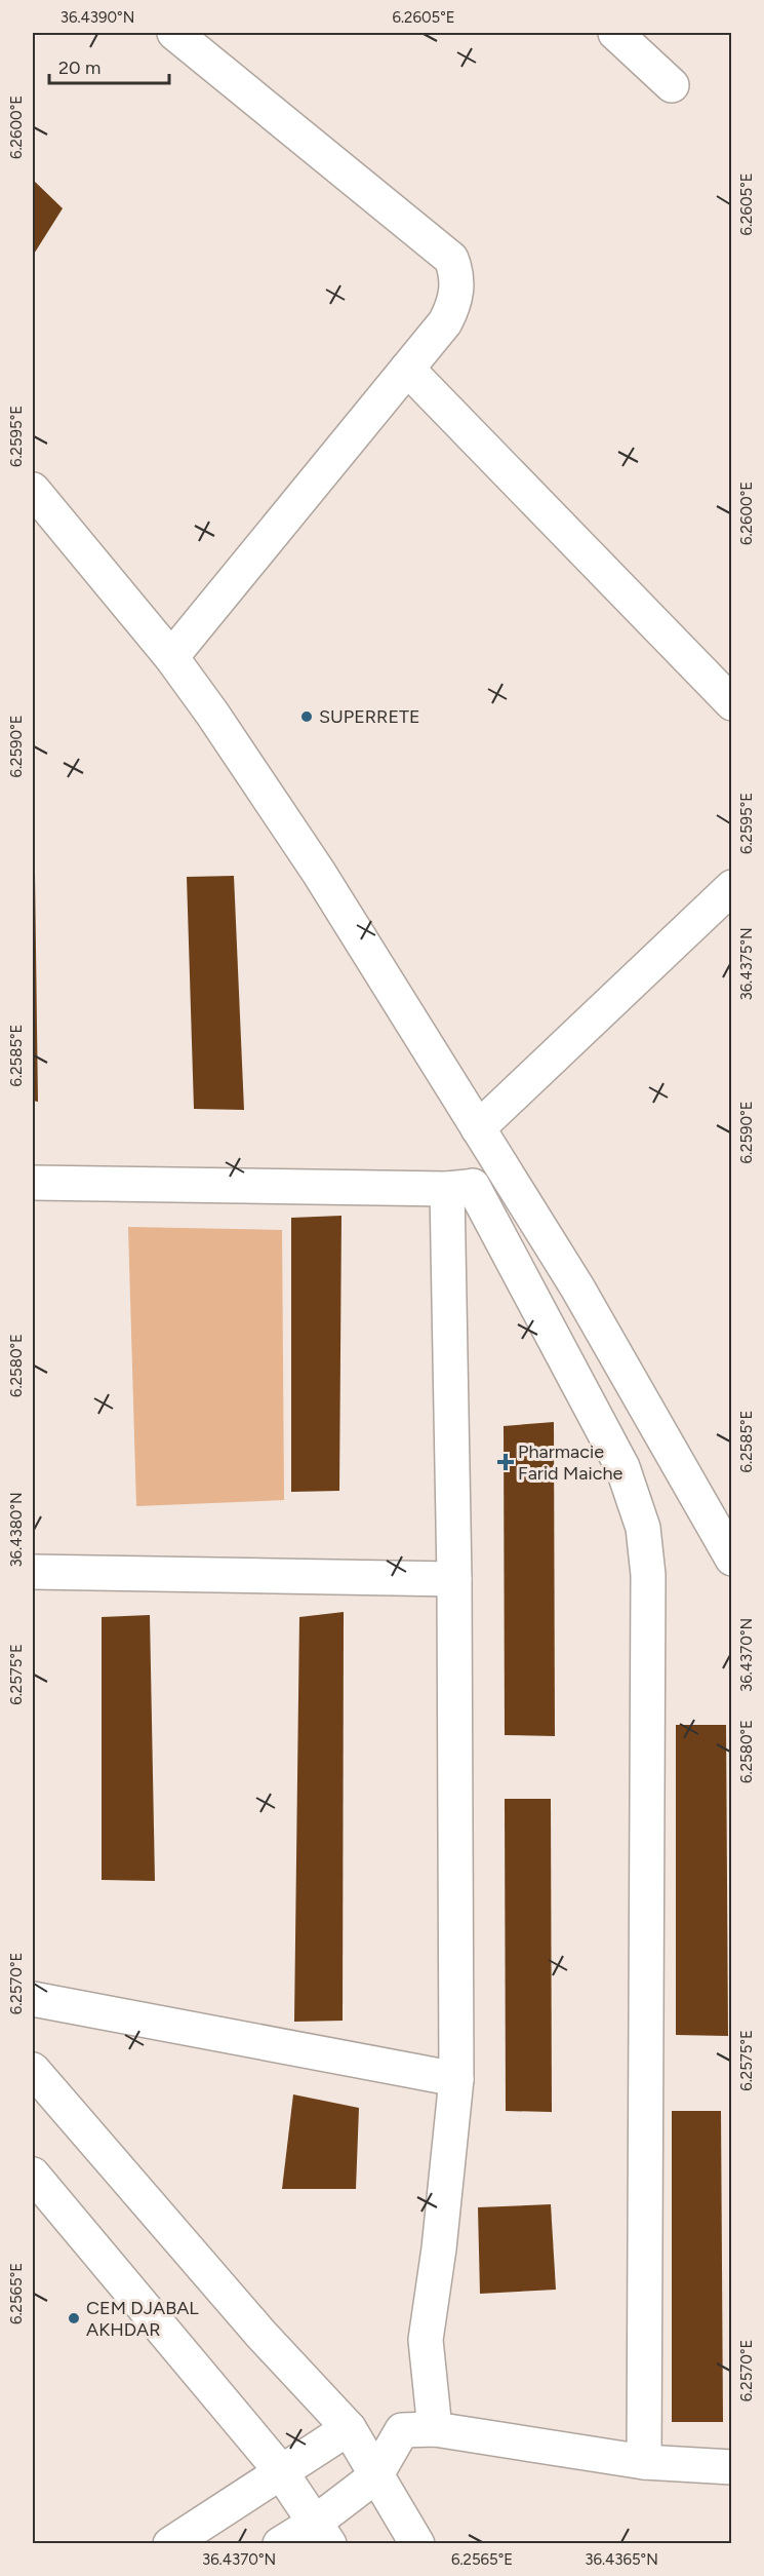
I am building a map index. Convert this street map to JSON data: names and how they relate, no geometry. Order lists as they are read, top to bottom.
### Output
{
  "places": {
    "other": ["SUPERRETE", "CEM DJABAL AKHDAR"],
    "health": ["Pharmacie Farid Maiche"]
  },
  "scale_bar": "20 m",
  "coordinates": [
    "36.4390°N",
    "6.2605°E",
    "6.2600°E",
    "6.2595°E",
    "6.2590°E",
    "36.4375°N",
    "6.2585°E",
    "6.2580°E",
    "36.4380°N",
    "36.4370°N",
    "6.2575°E",
    "6.2570°E",
    "6.2565°E",
    "36.4365°N"
  ]
}
